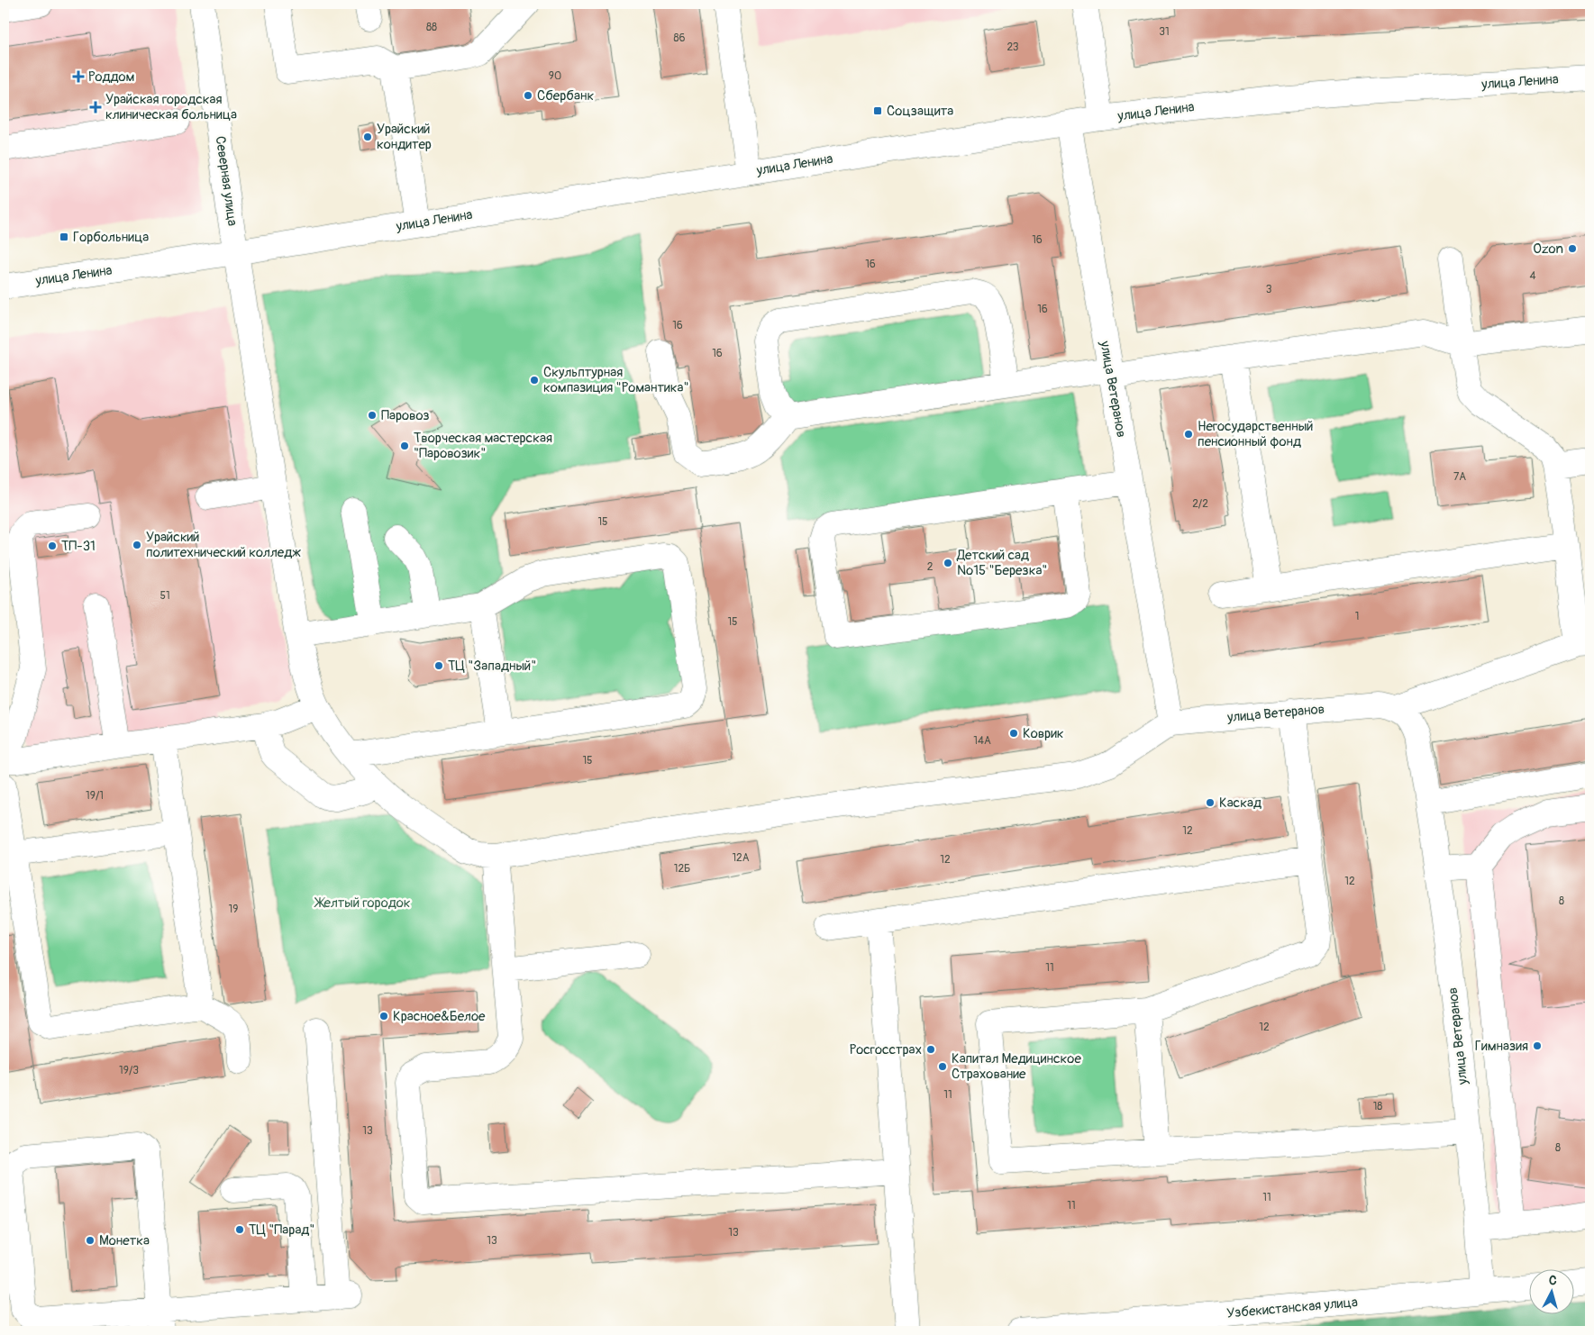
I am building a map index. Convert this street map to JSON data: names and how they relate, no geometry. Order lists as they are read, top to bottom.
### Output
{
  "streets": {
    "street": [
      "улица Ленина",
      "Северная улица",
      "улица Ветеранов",
      "Узбекистанская улица"
    ]
  },
  "crossings": [
    ["улица Ленина", "Северная улица"],
    ["улица Ленина", "улица Ветеранов"],
    ["Северная улица", "улица Ветеранов"],
    ["улица Ветеранов", "Узбекистанская улица"]
  ],
  "parks": ["Желтый городок"],
  "places": {
    "health": ["Роддом", "Урайская городская клиническая больница"],
    "other": [
      "Сбербанк",
      "Урайский кондитер",
      "Ozon",
      "Скульптурная компазиция \"Романтика\"",
      "Паровоз",
      "Негосударственный пенсионный фонд",
      "Творческая мастерская \"Паровозик\"",
      "Урайский политехнический колледж",
      "ТП-31",
      "Детский сад №15 \"Березка\"",
      "ТЦ \"Западный\"",
      "Коврик",
      "Каскад",
      "Красное&Белое",
      "Гимназия",
      "Росгосстрах",
      "Капитал Медицинское Страхование",
      "ТЦ \"Парад\"",
      "Монетка"
    ],
    "transit": ["Соцзащита", "Горбольница"]
  },
  "house_numbers": [
    "88",
    "31",
    "86",
    "23",
    "90",
    "16",
    "16",
    "4",
    "3",
    "16",
    "16",
    "16",
    "7А",
    "2/2",
    "15",
    "2",
    "51",
    "1",
    "15",
    "14А",
    "15",
    "19/1",
    "12",
    "12А",
    "12",
    "12Б",
    "12",
    "8",
    "19",
    "11",
    "12",
    "19/3",
    "11",
    "18",
    "13",
    "8",
    "11",
    "11",
    "13",
    "13"
  ],
  "north": "top"
}
